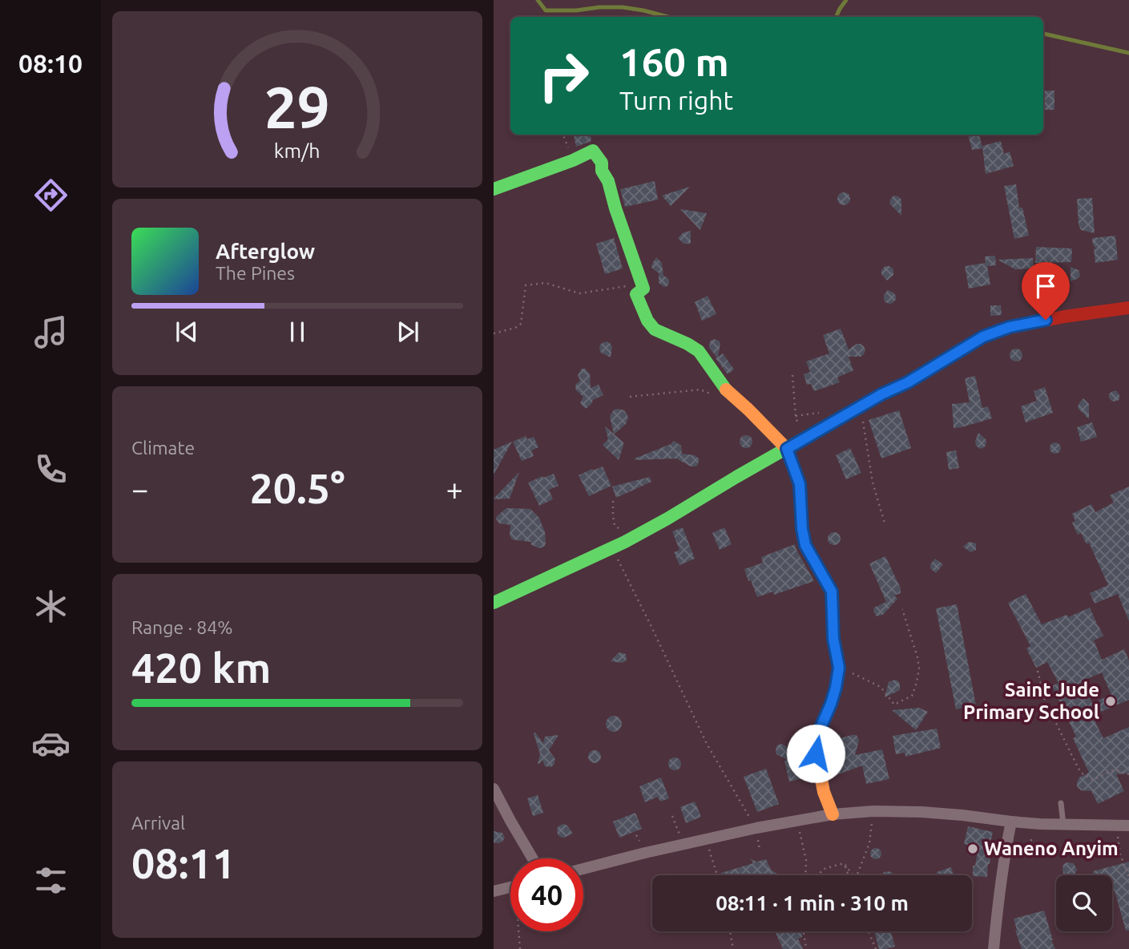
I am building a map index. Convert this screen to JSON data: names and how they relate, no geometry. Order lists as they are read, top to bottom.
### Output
{
  "places": ["Saint Jude Primary School", "Waneno Anyim"],
  "page": {
    "tabs": "08:10",
    "turn": ["160 m", "Turn right"],
    "song": ["Afterglow", "The Pines"],
    "tile": [
      "Climate",
      ["Range · 84%", "420 km"],
      ["Arrival", "08:11"]
    ],
    "heat": ["−", "20.5°", "+"],
    "limit": "40",
    "trip": "08:11 · 1 min · 310 m",
    "gauge": ["29", "km/h"]
  }
}
